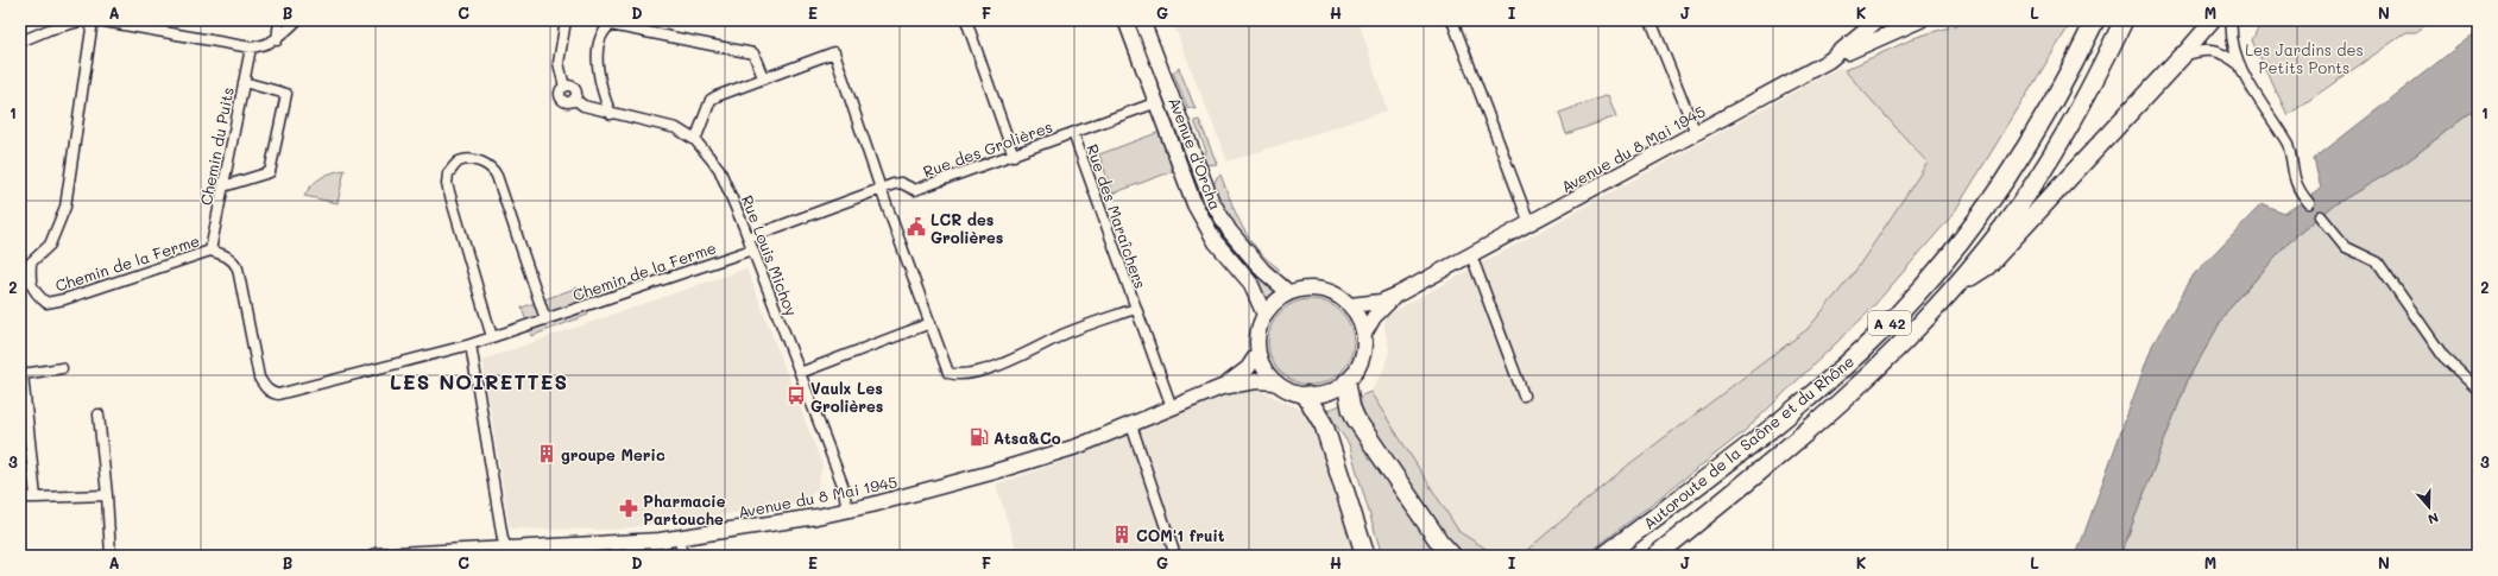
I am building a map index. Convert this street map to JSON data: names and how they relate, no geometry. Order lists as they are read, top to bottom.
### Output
{
  "streets": {
    "highway": ["A 42", "Autoroute de la Saône et du Rhône"],
    "main road": ["Avenue du 8 Mai 1945", "Avenue d'Orcha"],
    "street": [
      "Chemin du Puits",
      "Rue des Grolières",
      "Rue des Maraîchers",
      "Rue Louis Michoy",
      "Chemin de la Ferme"
    ]
  },
  "crossings": [
    ["Chemin du Puits", "Chemin de la Ferme"],
    ["Rue des Grolières", "Avenue d'Orcha"],
    ["Rue des Grolières", "Rue des Maraîchers"],
    ["Rue des Grolières", "Rue Louis Michoy"],
    ["Avenue du 8 Mai 1945", "Avenue d'Orcha"],
    ["Avenue du 8 Mai 1945", "Rue des Maraîchers"],
    ["Avenue du 8 Mai 1945", "Rue Louis Michoy"],
    ["Rue Louis Michoy", "Chemin de la Ferme"]
  ],
  "districts": ["LES NOIRETTES"],
  "parks": ["Les Jardins des Petits Ponts"],
  "places": {
    "public building": ["LCR des Grolières"],
    "bus stop": ["Vaulx Les Grolières"],
    "fuel station": ["Atsa&Co"],
    "building": ["groupe Meric", "COM'1 fruit"],
    "pharmacy": ["Pharmacie Partouche"]
  },
  "north": "bottom",
  "grid": {
    "columns": [
      "A",
      "B",
      "C",
      "D",
      "E",
      "F",
      "G",
      "H",
      "I",
      "J",
      "K",
      "L",
      "M",
      "N"
    ],
    "rows": ["1", "2", "3"]
  }
}
